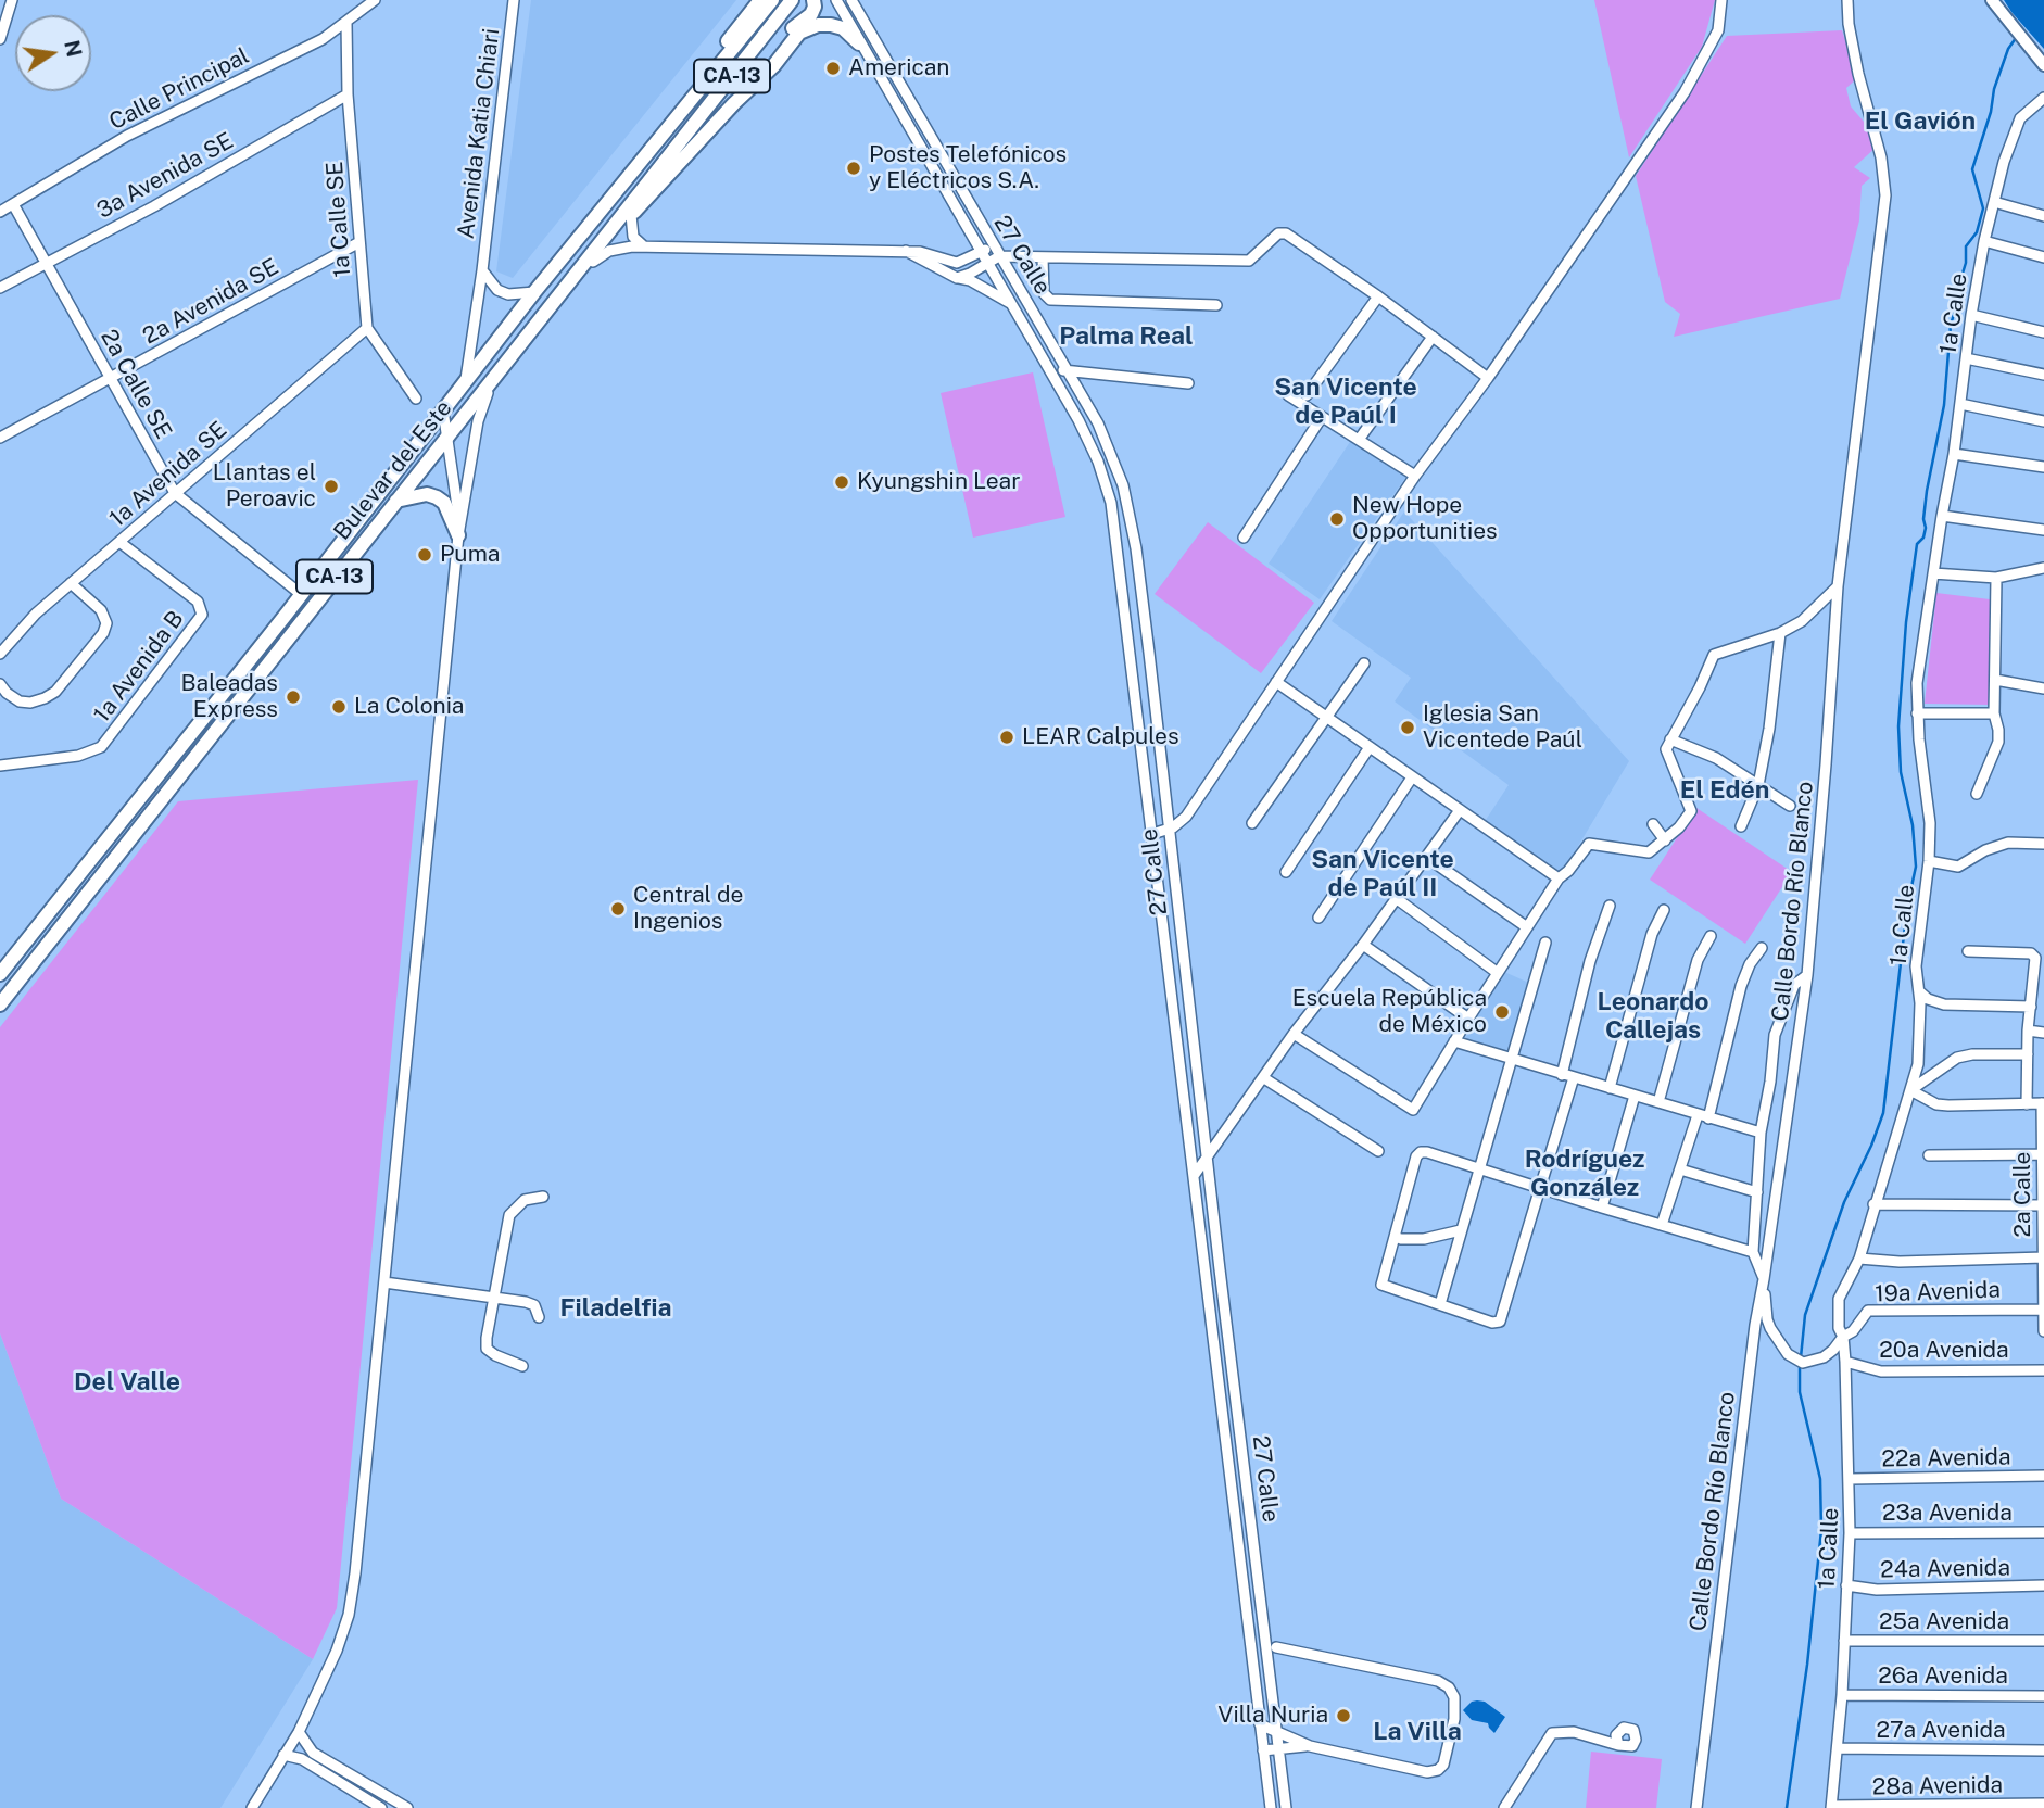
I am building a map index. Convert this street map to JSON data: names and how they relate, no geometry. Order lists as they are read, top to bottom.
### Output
{
  "streets": {
    "highway": ["CA-13", "Bulevar del Este"],
    "street": [
      "Calle Principal",
      "Avenida Katia Chiari",
      "3a Avenida SE",
      "1a Calle SE",
      "27 Calle",
      "2a Avenida SE",
      "1a Calle",
      "2a Calle SE",
      "1a Avenida SE",
      "1a Avenida B",
      "Calle Bordo Río Blanco",
      "2a Calle",
      "19a Avenida",
      "20a Avenida",
      "22a Avenida",
      "23a Avenida",
      "24a Avenida",
      "25a Avenida",
      "26a Avenida",
      "27a Avenida",
      "28a Avenida"
    ]
  },
  "crossings": [
    ["Calle Principal", "1a Calle SE"],
    ["Calle Principal", "2a Calle SE"],
    ["Avenida Katia Chiari", "Bulevar del Este"],
    ["3a Avenida SE", "1a Calle SE"],
    ["3a Avenida SE", "2a Calle SE"],
    ["1a Calle SE", "2a Avenida SE"],
    ["1a Calle SE", "1a Avenida SE"],
    ["2a Avenida SE", "2a Calle SE"],
    ["1a Calle", "19a Avenida"],
    ["1a Calle", "20a Avenida"],
    ["1a Calle", "22a Avenida"],
    ["1a Calle", "23a Avenida"],
    ["1a Calle", "24a Avenida"],
    ["1a Calle", "25a Avenida"],
    ["1a Calle", "26a Avenida"],
    ["1a Calle", "27a Avenida"],
    ["1a Calle", "28a Avenida"],
    ["2a Calle SE", "Bulevar del Este"],
    ["2a Calle SE", "1a Avenida SE"],
    ["1a Avenida SE", "1a Avenida B"],
    ["Calle Bordo Río Blanco", "19a Avenida"],
    ["2a Calle", "19a Avenida"]
  ],
  "districts": [
    "El Gavión",
    "Palma Real",
    "San Vicente de Paúl I",
    "El Edén",
    "San Vicente de Paúl II",
    "Leonardo Callejas",
    "Rodríguez González",
    "Filadelfia",
    "Del Valle",
    "La Villa"
  ],
  "places": [
    "American",
    "Postes Telefónicos y Eléctricos S.A.",
    "Kyungshin Lear",
    "Llantas el Peroavic",
    "New Hope Opportunities",
    "Puma",
    "Baleadas Express",
    "La Colonia",
    "Iglesia San Vicentede Paúl",
    "LEAR Calpules",
    "Central de Ingenios",
    "Escuela República de México",
    "Villa Nuria"
  ],
  "north": "right"
}
